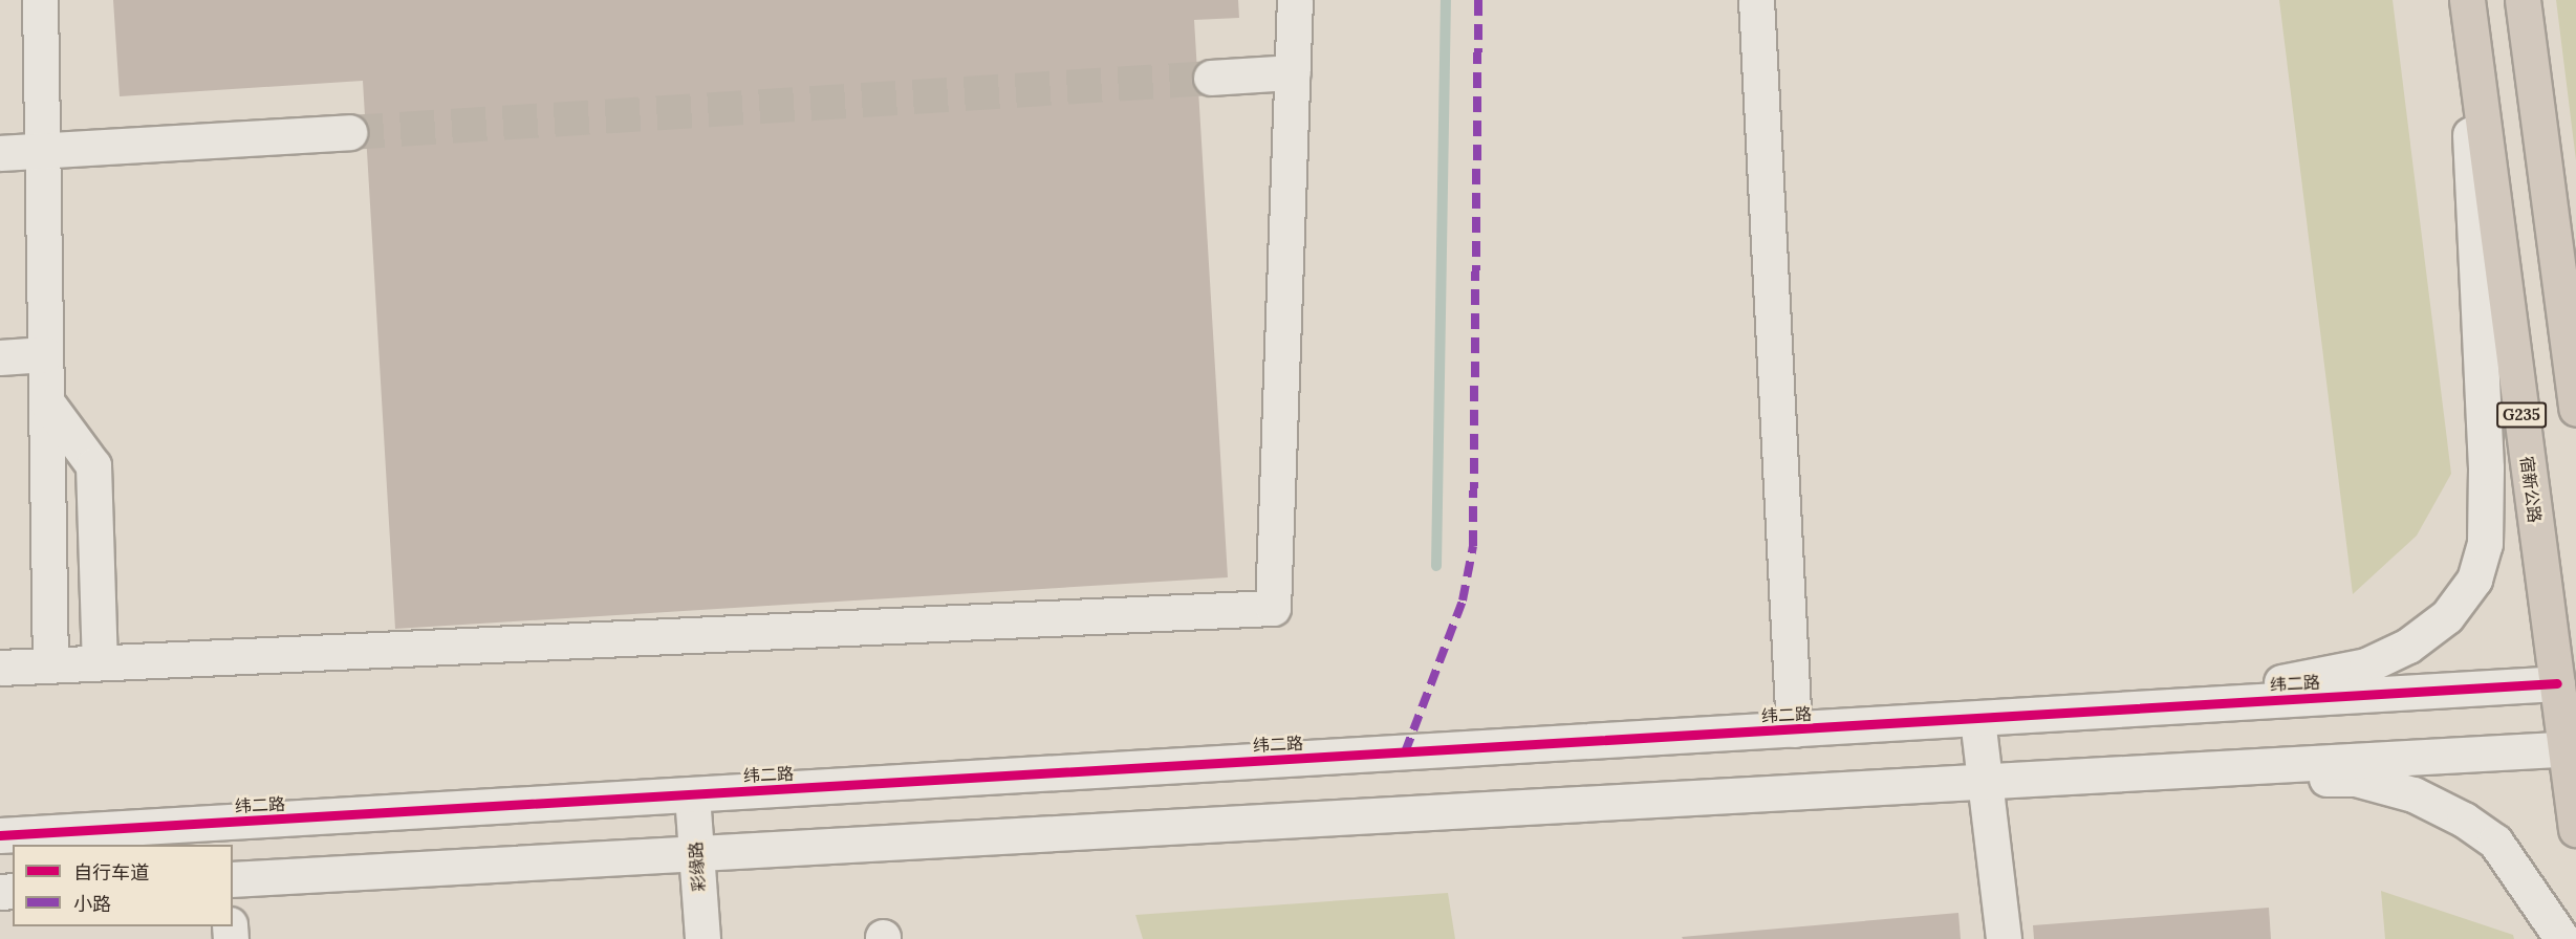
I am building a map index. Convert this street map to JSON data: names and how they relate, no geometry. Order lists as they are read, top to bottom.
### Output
{
  "streets": {
    "highway": ["G235", "宿新公路"],
    "street": ["纬二路", "彩缘路"]
  },
  "crossings": [
    ["宿新公路", "纬二路"],
    ["纬二路", "彩缘路"]
  ],
  "legend": ["自行车道", "小路"]
}
